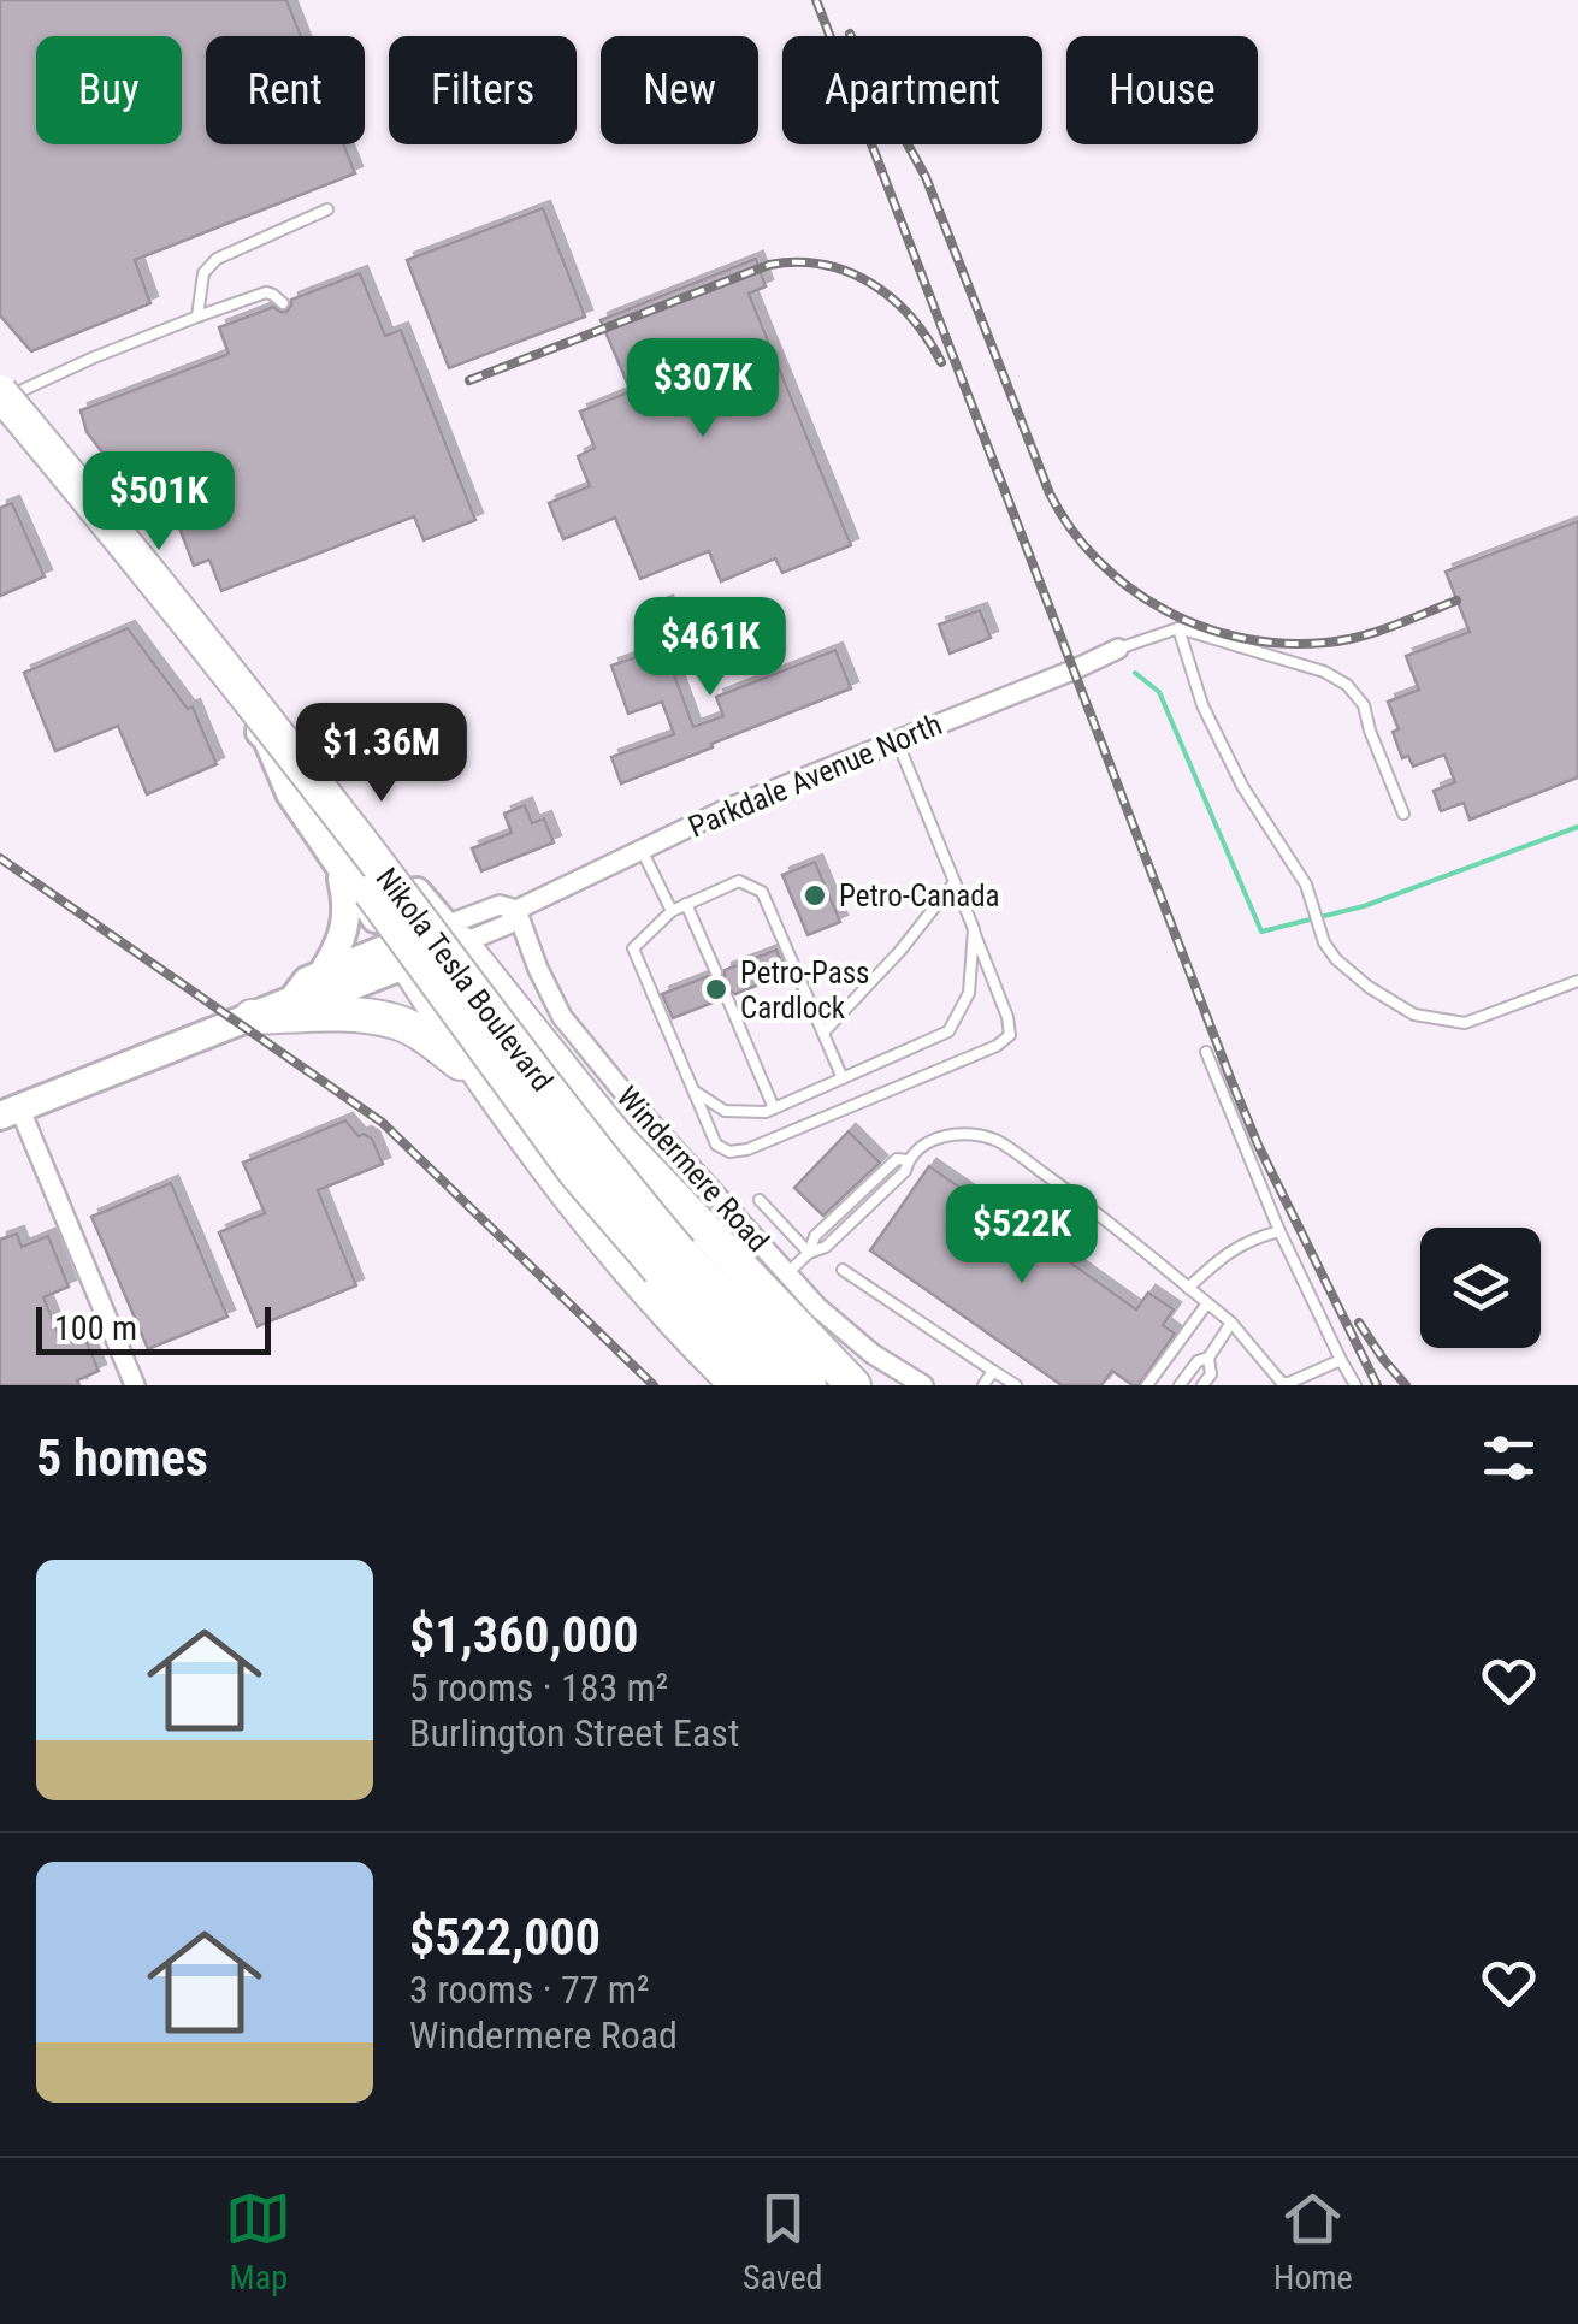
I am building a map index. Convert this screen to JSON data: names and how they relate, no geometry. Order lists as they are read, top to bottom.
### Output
{
  "streets": {
    "highway": ["Nikola Tesla Boulevard"],
    "main road": ["Parkdale Avenue North"],
    "street": ["Windermere Road"]
  },
  "crossings": [
    ["Parkdale Avenue North", "Windermere Road"]
  ],
  "places": ["Petro-Canada", "Petro-Pass Cardlock"],
  "scale_bar": "100 m",
  "page": {
    "chip": [
      "Buy",
      "Rent",
      "Filters",
      "New",
      "Apartment",
      "House"
    ],
    "price": [
      "$307K",
      "$501K",
      "$461K",
      "$1.36M",
      "$522K"
    ],
    "scale": "100 m",
    "heading": "5 homes",
    "list": [
      {
        "name": "$1,360,000",
        "note": "5 rooms · 183 m² · Burlington Street East"
      },
      {
        "name": "$522,000",
        "note": "3 rooms · 77 m² · Windermere Road"
      }
    ],
    "tabs": ["Map", "Saved", "Home"]
  }
}
